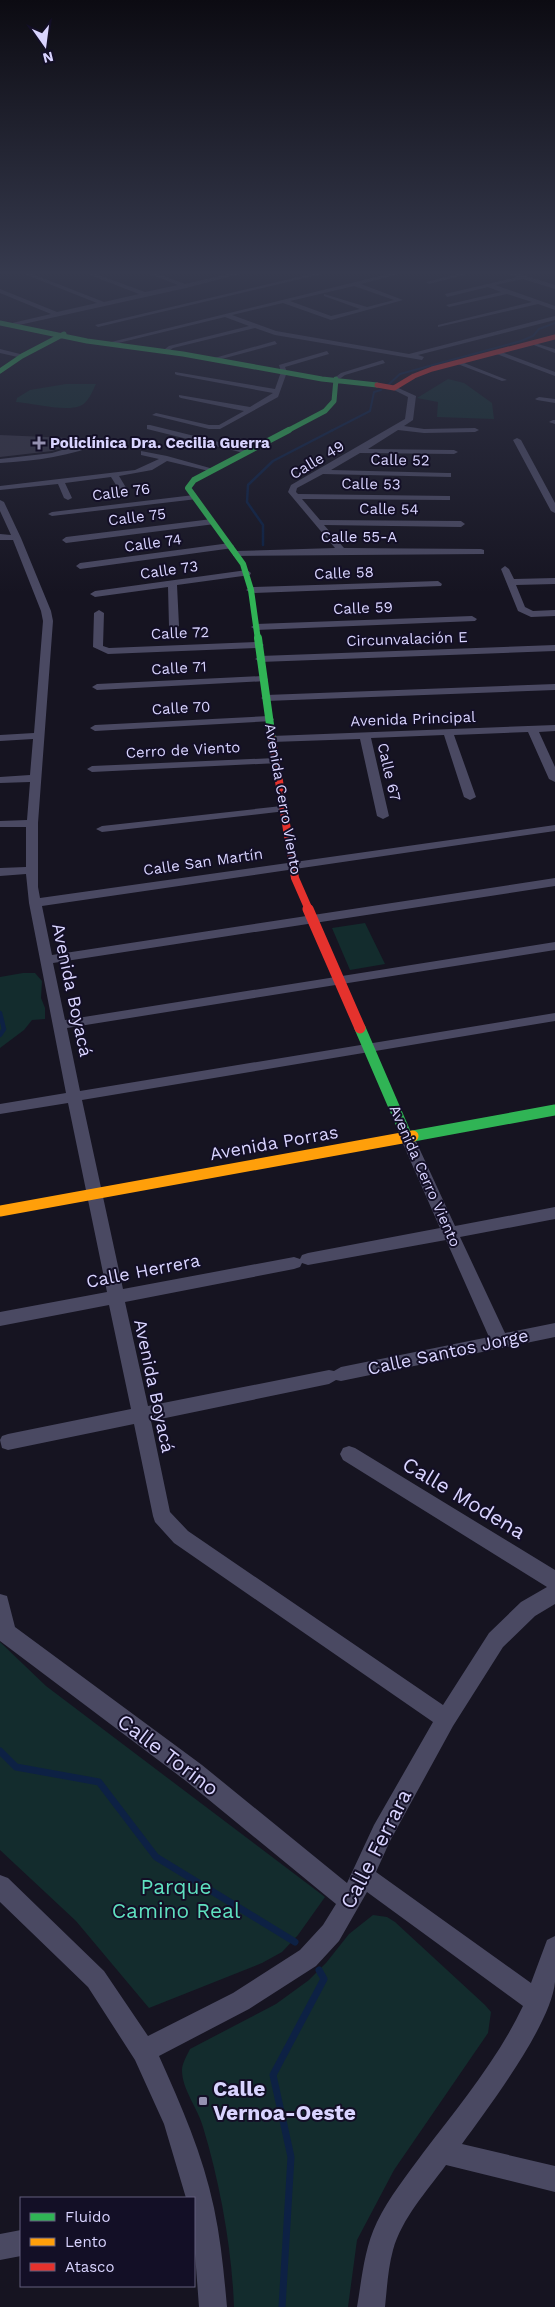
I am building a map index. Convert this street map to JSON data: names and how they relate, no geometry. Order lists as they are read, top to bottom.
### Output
{
  "streets": {
    "street": [
      "Calle 49",
      "Calle 52",
      "Calle 53",
      "Calle 76",
      "Calle 54",
      "Calle 75",
      "Calle 55-A",
      "Calle 74",
      "Calle 73",
      "Calle 58",
      "Calle 59",
      "Calle 72",
      "Circunvalación E",
      "Calle 71",
      "Calle 70",
      "Avenida Principal",
      "Cerro de Viento",
      "Calle 67",
      "Avenida Cerro Viento",
      "Calle San Martín",
      "Avenida Boyacá",
      "Avenida Porras",
      "Calle Herrera",
      "Calle Santos Jorge",
      "Calle Modena",
      "Calle Torino",
      "Calle Ferrara"
    ]
  },
  "crossings": [
    ["Calle 49", "Calle 52"],
    ["Calle 49", "Calle 53"],
    ["Calle 49", "Calle 54"],
    ["Calle 49", "Calle 55-A"],
    ["Calle 76", "Avenida Cerro Viento"],
    ["Calle 75", "Avenida Cerro Viento"],
    ["Calle 55-A", "Calle 74"],
    ["Calle 55-A", "Avenida Cerro Viento"],
    ["Calle 74", "Avenida Cerro Viento"],
    ["Calle 73", "Avenida Cerro Viento"],
    ["Calle 58", "Avenida Cerro Viento"],
    ["Calle 59", "Avenida Cerro Viento"],
    ["Calle 72", "Avenida Cerro Viento"],
    ["Circunvalación E", "Avenida Cerro Viento"],
    ["Calle 71", "Avenida Cerro Viento"],
    ["Calle 70", "Avenida Cerro Viento"],
    ["Avenida Principal", "Calle 67"],
    ["Avenida Principal", "Avenida Cerro Viento"],
    ["Cerro de Viento", "Avenida Cerro Viento"],
    ["Avenida Cerro Viento", "Calle San Martín"],
    ["Avenida Cerro Viento", "Avenida Porras"],
    ["Avenida Cerro Viento", "Calle Herrera"],
    ["Avenida Cerro Viento", "Calle Santos Jorge"],
    ["Calle San Martín", "Avenida Boyacá"],
    ["Avenida Boyacá", "Avenida Porras"],
    ["Avenida Boyacá", "Calle Herrera"],
    ["Avenida Boyacá", "Calle Santos Jorge"],
    ["Avenida Boyacá", "Calle Ferrara"],
    ["Calle Torino", "Calle Ferrara"]
  ],
  "parks": ["Parque Camino Real"],
  "places": {
    "health": ["Policlínica Dra. Cecilia Guerra"],
    "transit": ["Calle Vernoa-Oeste"]
  },
  "legend": ["Fluido", "Lento", "Atasco"],
  "north": "bottom"
}
